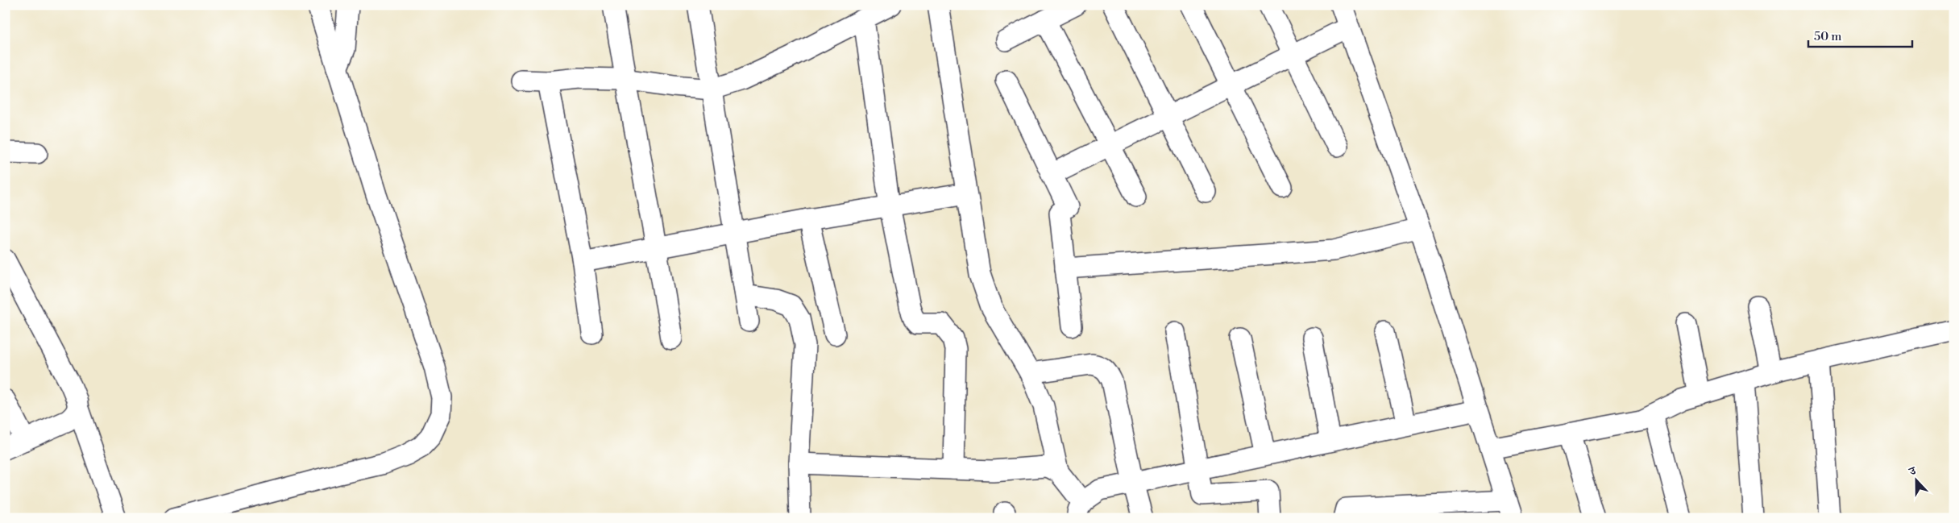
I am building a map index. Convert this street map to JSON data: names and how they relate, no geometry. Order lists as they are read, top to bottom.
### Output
{
  "scale_bar": "50 m",
  "north": "top"
}
